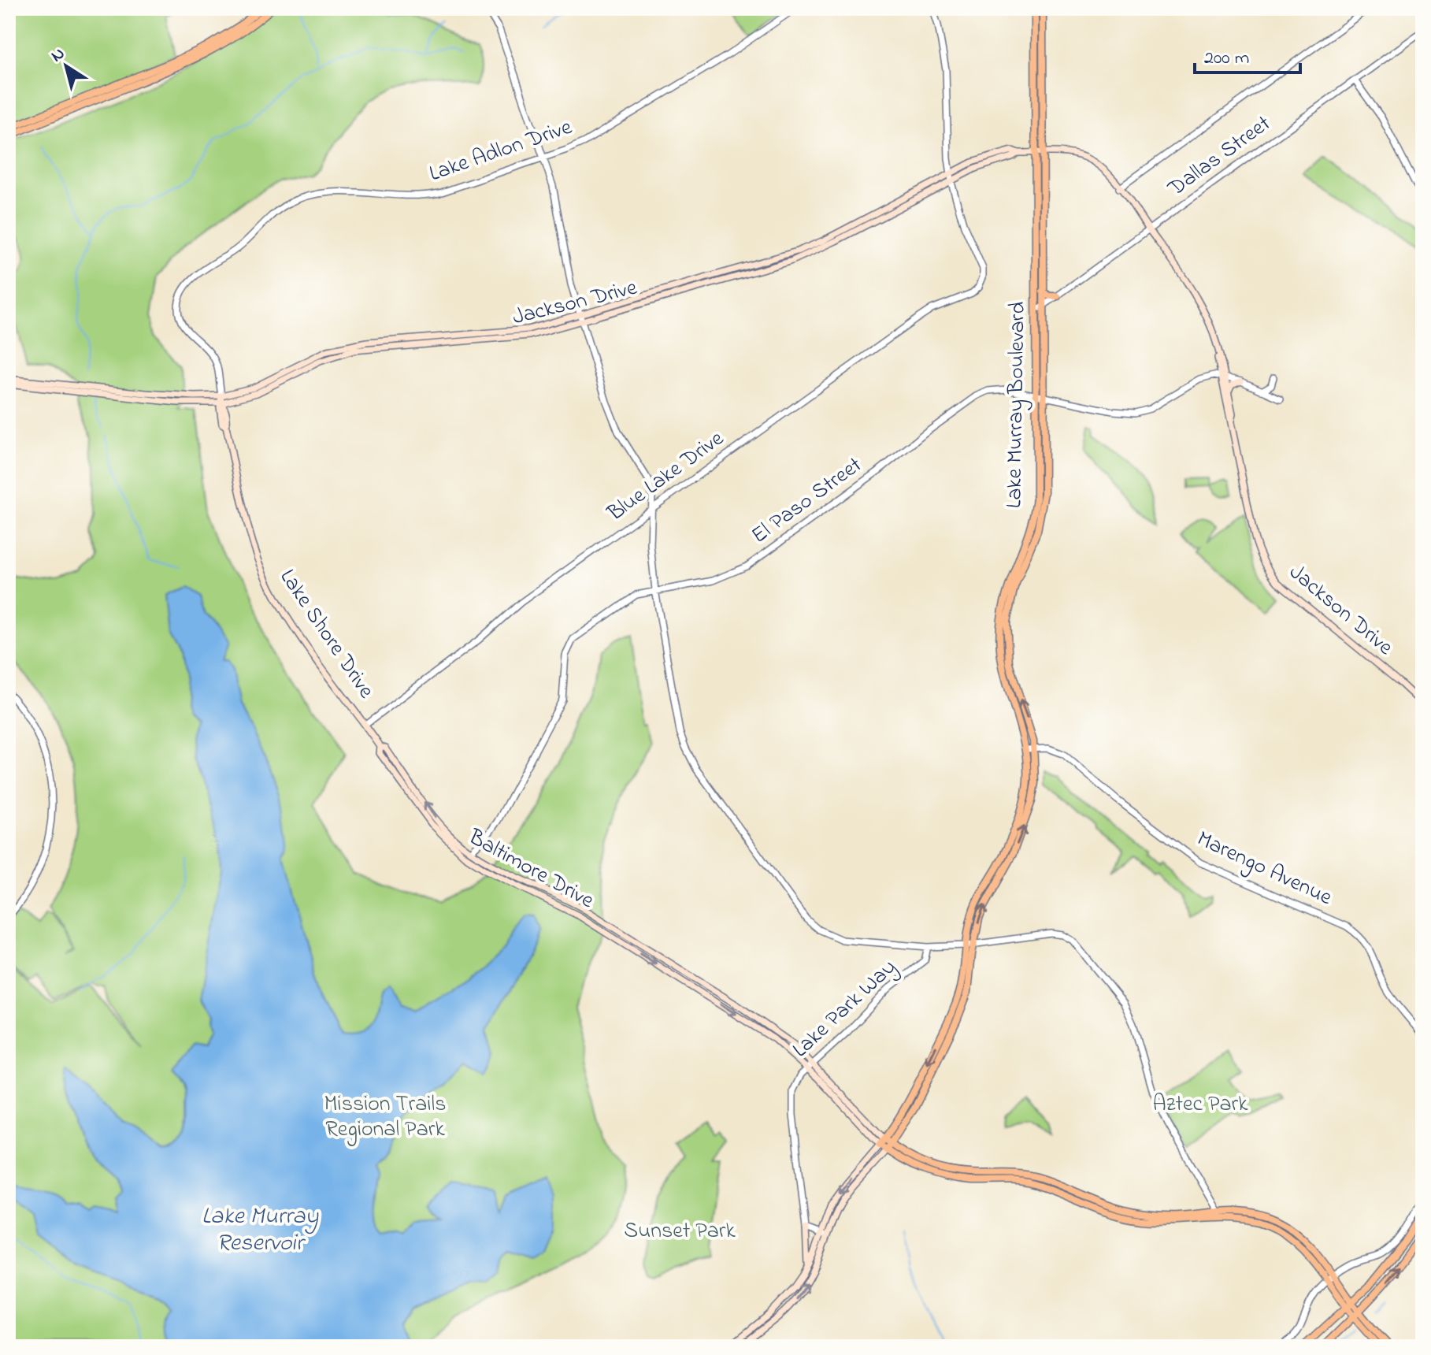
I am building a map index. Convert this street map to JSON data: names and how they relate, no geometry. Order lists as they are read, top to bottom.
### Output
{
  "streets": {
    "main road": [
      "Jackson Drive",
      "Lake Murray Boulevard",
      "Lake Shore Drive",
      "Baltimore Drive"
    ],
    "street": [
      "Lake Adlon Drive",
      "Dallas Street",
      "Blue Lake Drive",
      "El Paso Street",
      "Marengo Avenue",
      "Lake Park Way"
    ]
  },
  "crossings": [
    ["Lake Adlon Drive", "Lake Shore Drive"],
    ["Dallas Street", "Jackson Drive"],
    ["Dallas Street", "Lake Murray Boulevard"],
    ["Jackson Drive", "Lake Murray Boulevard"],
    ["Jackson Drive", "Blue Lake Drive"],
    ["Jackson Drive", "El Paso Street"],
    ["Jackson Drive", "Lake Shore Drive"],
    ["Lake Murray Boulevard", "El Paso Street"],
    ["Lake Murray Boulevard", "Marengo Avenue"],
    ["Lake Murray Boulevard", "Baltimore Drive"],
    ["Blue Lake Drive", "Lake Shore Drive"],
    ["El Paso Street", "Baltimore Drive"],
    ["Lake Shore Drive", "Baltimore Drive"],
    ["Baltimore Drive", "Lake Park Way"]
  ],
  "water": ["Lake Murray Reservoir"],
  "parks": ["Mission Trails Regional Park", "Aztec Park", "Sunset Park"],
  "scale_bar": "200 m",
  "north": "top left"
}
